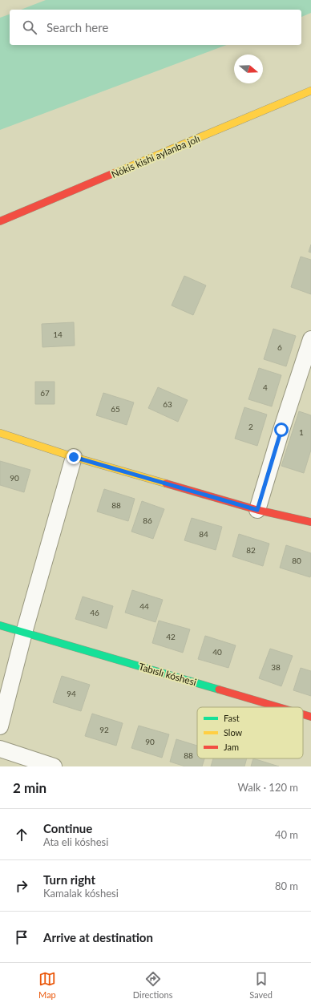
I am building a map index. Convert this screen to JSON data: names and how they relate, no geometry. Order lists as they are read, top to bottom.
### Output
{
  "streets": {
    "street": ["Nókis kishi aylanba jolı", "Tabıslı kóshesi"]
  },
  "house_numbers": [
    "14",
    "6",
    "4",
    "67",
    "63",
    "65",
    "2",
    "1",
    "90",
    "88",
    "86",
    "84",
    "82",
    "80",
    "44",
    "46",
    "42",
    "40",
    "38",
    "94",
    "92",
    "90",
    "88"
  ],
  "legend": ["Fast", "Slow", "Jam"],
  "north": "right",
  "page": {
    "search": "Search here",
    "heading": ["2 min", "Walk · 120 m"],
    "list": [
      ["Continue", "Ata eli kóshesi", "40 m"],
      ["Turn right", "Kamalak kóshesi", "80 m"],
      "Arrive at destination"
    ],
    "nav": ["Map", "Directions", "Saved"]
  }
}
